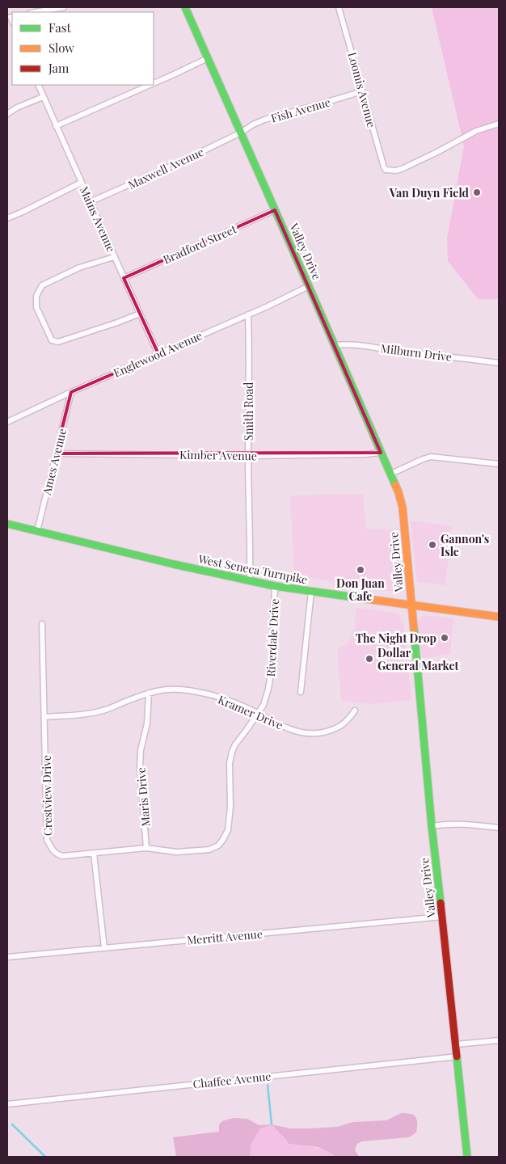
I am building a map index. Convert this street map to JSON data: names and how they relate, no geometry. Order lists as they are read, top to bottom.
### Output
{
  "streets": {
    "main road": ["Valley Drive", "West Seneca Turnpike"],
    "street": [
      "Loomis Avenue",
      "Fish Avenue",
      "Maxwell Avenue",
      "Mains Avenue",
      "Bradford Street",
      "Milburn Drive",
      "Englewood Avenue",
      "Smith Road",
      "Kimber Avenue",
      "Ames Avenue",
      "Riverdale Drive",
      "Kramer Drive",
      "Crestview Drive",
      "Maris Drive",
      "Merritt Avenue",
      "Chaffee Avenue"
    ]
  },
  "crossings": [
    ["Loomis Avenue", "Fish Avenue"],
    ["Fish Avenue", "Maxwell Avenue"],
    ["Fish Avenue", "Valley Drive"],
    ["Maxwell Avenue", "Mains Avenue"],
    ["Maxwell Avenue", "Valley Drive"],
    ["Mains Avenue", "Bradford Street"],
    ["Mains Avenue", "Englewood Avenue"],
    ["Bradford Street", "Valley Drive"],
    ["Valley Drive", "Milburn Drive"],
    ["Valley Drive", "Englewood Avenue"],
    ["Valley Drive", "Kimber Avenue"],
    ["Valley Drive", "West Seneca Turnpike"],
    ["Valley Drive", "Merritt Avenue"],
    ["Valley Drive", "Chaffee Avenue"],
    ["Englewood Avenue", "Smith Road"],
    ["Englewood Avenue", "Ames Avenue"],
    ["Smith Road", "Kimber Avenue"],
    ["Smith Road", "West Seneca Turnpike"],
    ["Kimber Avenue", "Ames Avenue"],
    ["Ames Avenue", "West Seneca Turnpike"],
    ["West Seneca Turnpike", "Riverdale Drive"],
    ["Riverdale Drive", "Kramer Drive"],
    ["Riverdale Drive", "Maris Drive"],
    ["Kramer Drive", "Crestview Drive"],
    ["Kramer Drive", "Maris Drive"]
  ],
  "places": [
    "Van Duyn Field",
    "Gannon's Isle",
    "Don Juan Cafe",
    "The Night Drop",
    "Dollar General Market"
  ],
  "legend": ["Fast", "Slow", "Jam"]
}
